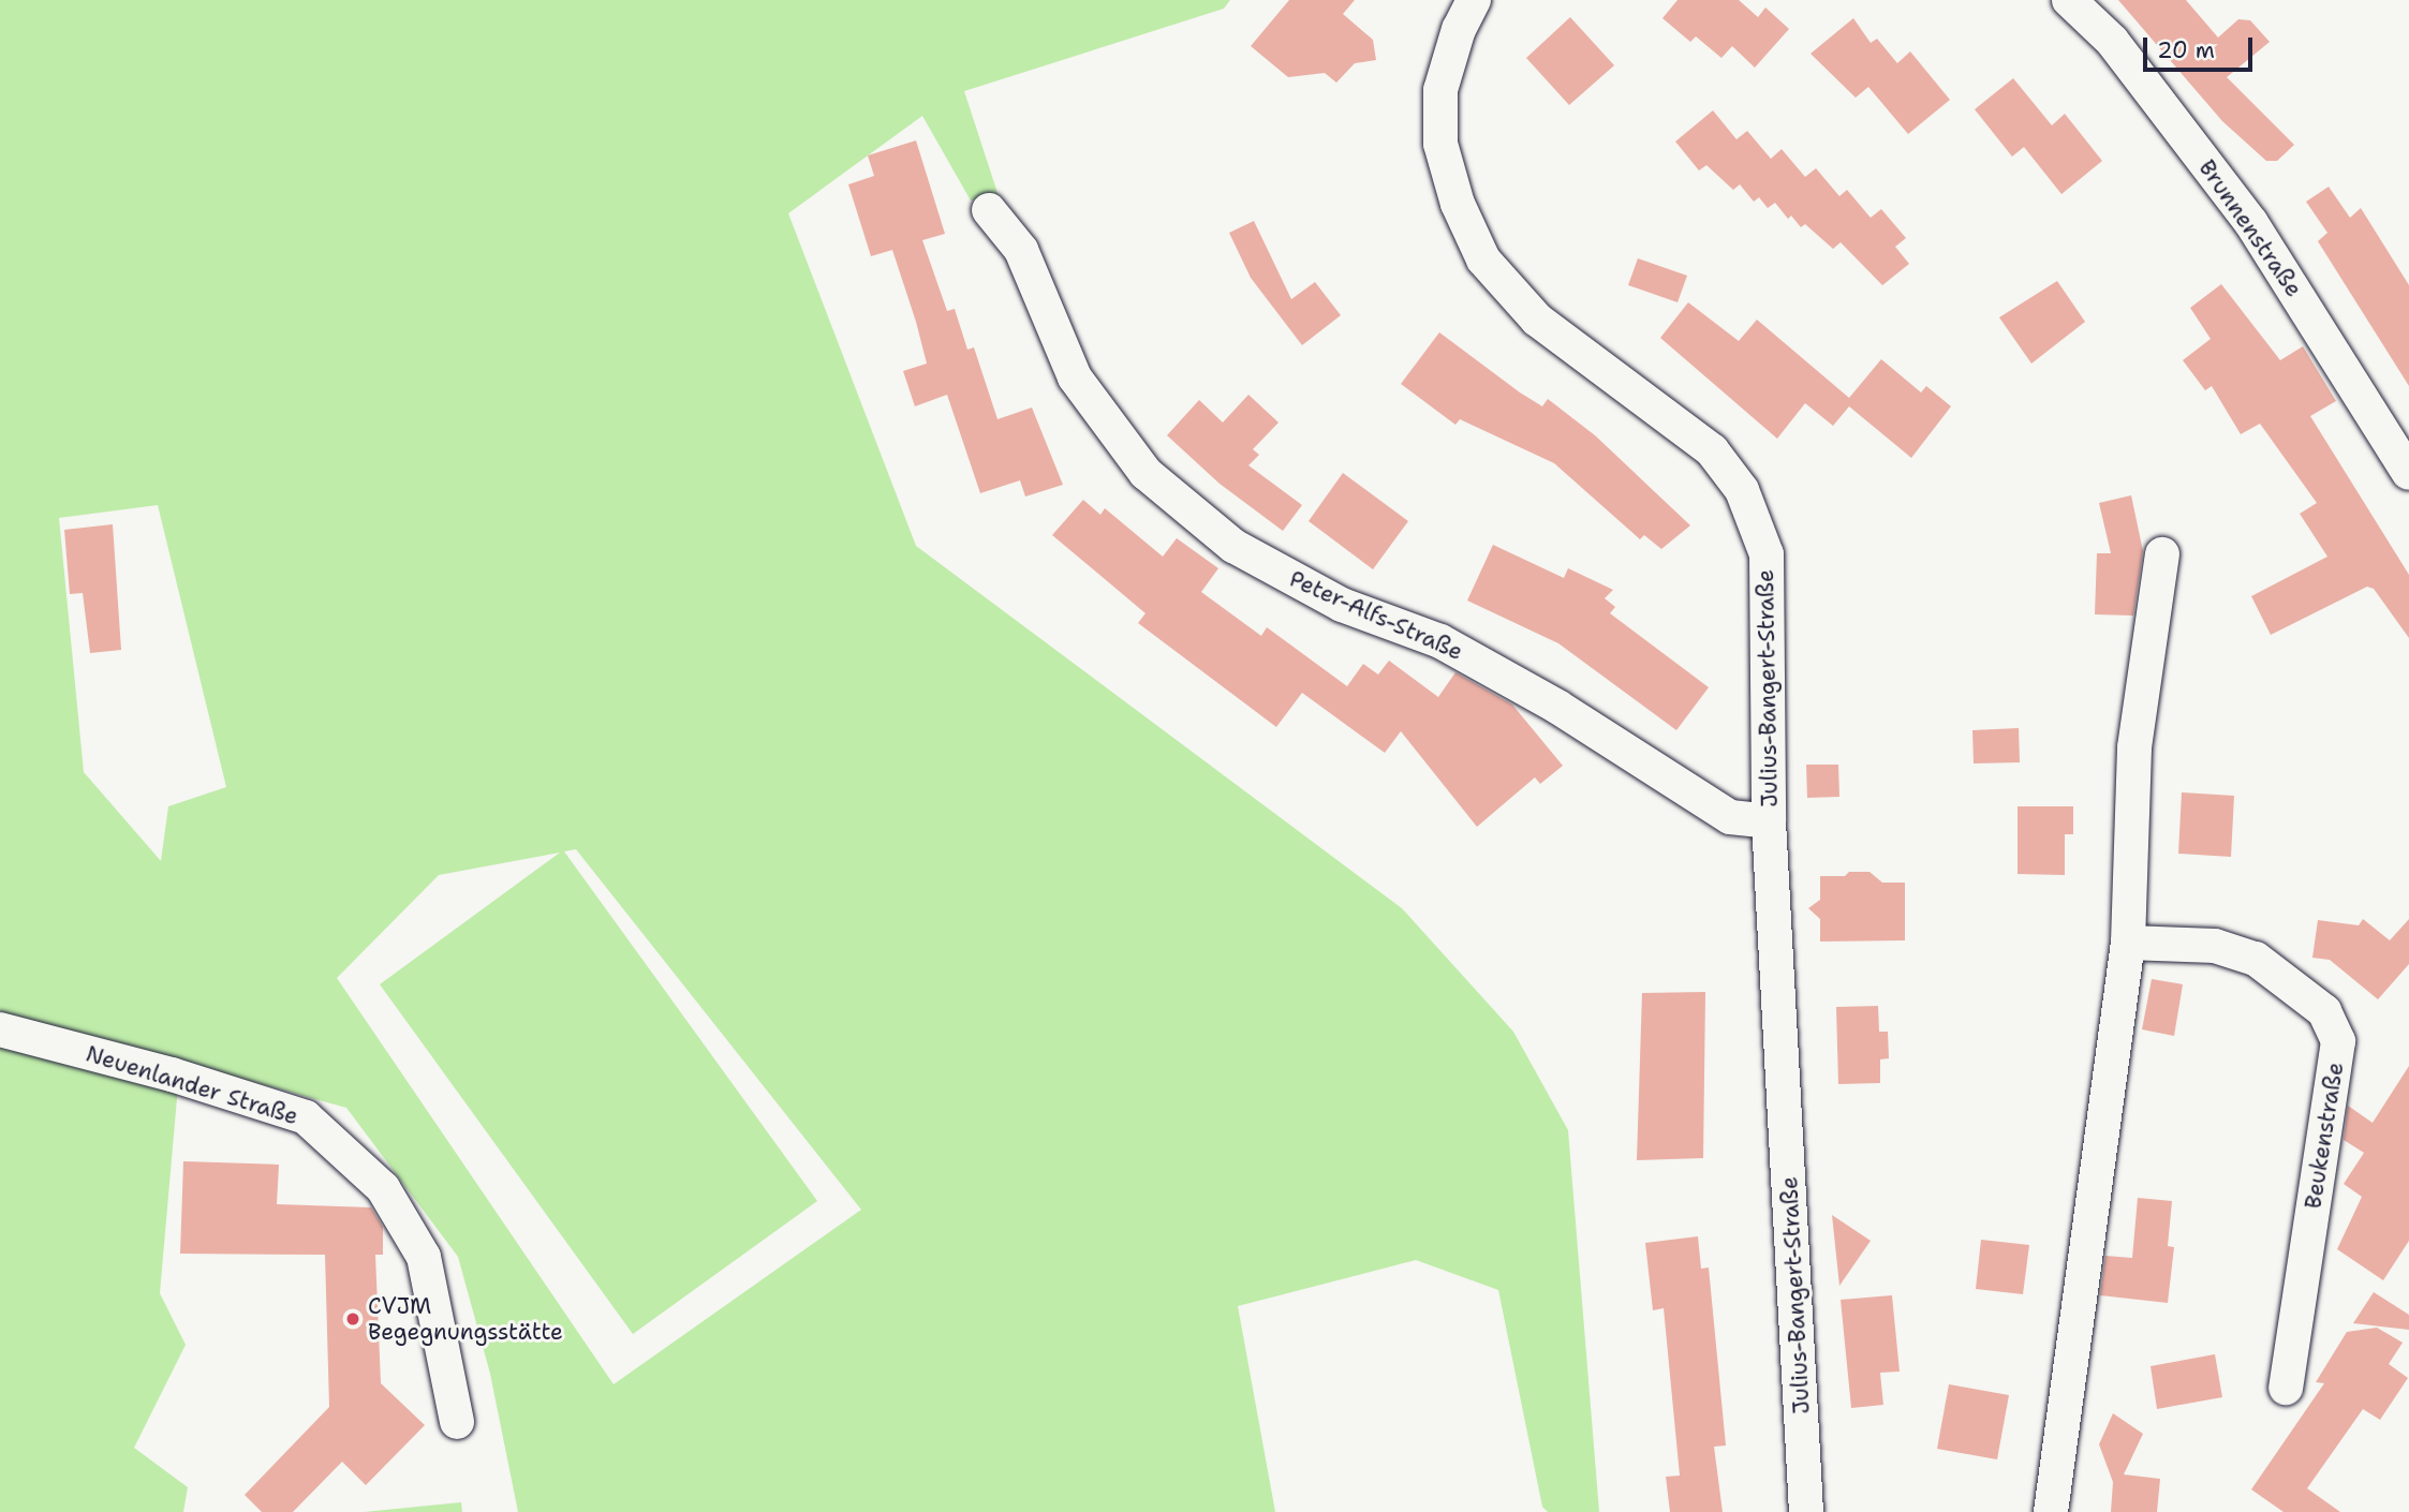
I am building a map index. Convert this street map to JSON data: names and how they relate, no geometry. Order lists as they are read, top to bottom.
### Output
{
  "streets": {
    "street": [
      "Brunnenstraße",
      "Peter-Alfs-Straße",
      "Julius-Bangert-Straße",
      "Neuenlander Straße",
      "Beukenstraße"
    ]
  },
  "crossings": [
    ["Peter-Alfs-Straße", "Julius-Bangert-Straße"]
  ],
  "places": ["CVJM Begegnungsstätte"],
  "scale_bar": "20 m"
}
